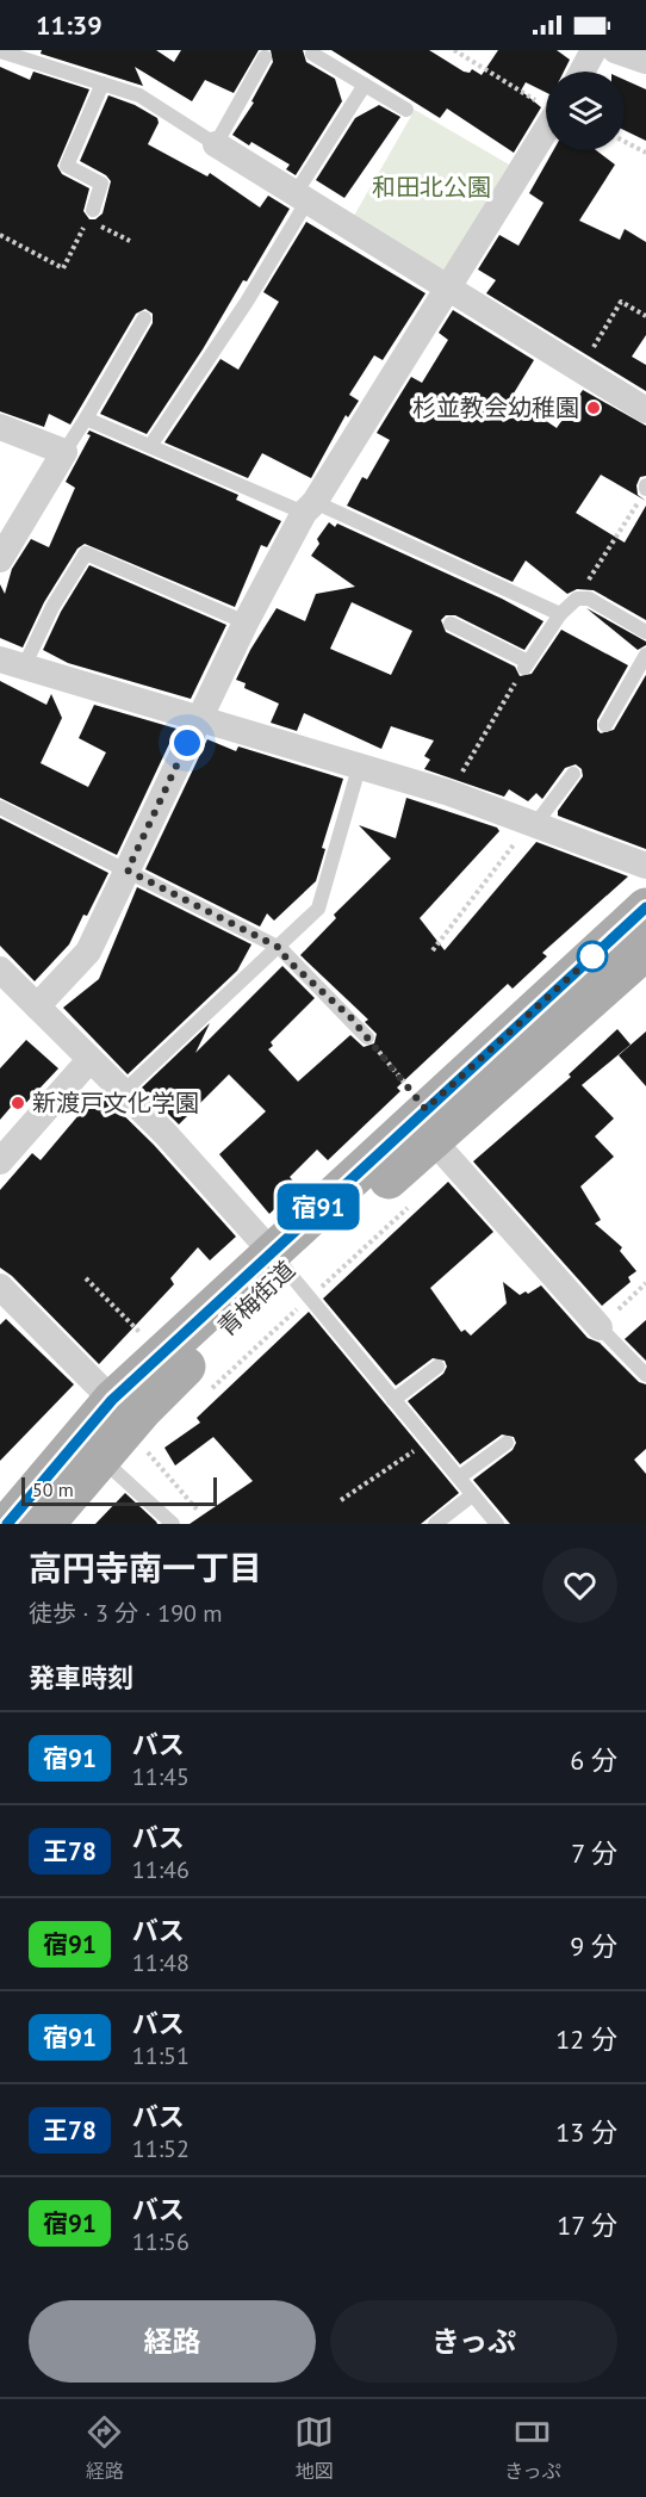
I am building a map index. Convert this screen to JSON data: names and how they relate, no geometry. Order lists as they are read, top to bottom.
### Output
{
  "streets": {
    "main road": ["青梅街道"]
  },
  "parks": ["和田北公園"],
  "places": ["杉並教会幼稚園", "新渡戸文化学園"],
  "lines": ["bus line 宿91"],
  "scale_bar": "50 m",
  "page": {
    "status": "11:39",
    "on_map": "宿91",
    "scale": "50 m",
    "heading": [
      ["高円寺南一丁目", "徒歩 · 3 分 · 190 m"],
      "発車時刻"
    ],
    "list": [
      {
        "mark": "宿91",
        "name": "バス",
        "note": "11:45",
        "value": "6 分"
      },
      {
        "mark": "王78",
        "name": "バス",
        "note": "11:46",
        "value": "7 分"
      },
      {
        "mark": "宿91",
        "name": "バス",
        "note": "11:48",
        "value": "9 分"
      },
      {
        "mark": "宿91",
        "name": "バス",
        "note": "11:51",
        "value": "12 分"
      },
      {
        "mark": "王78",
        "name": "バス",
        "note": "11:52",
        "value": "13 分"
      },
      {
        "mark": "宿91",
        "name": "バス",
        "note": "11:56",
        "value": "17 分"
      }
    ],
    "buttons": ["経路", "きっぷ"],
    "tabs": ["経路", "地図", "きっぷ"]
  }
}
